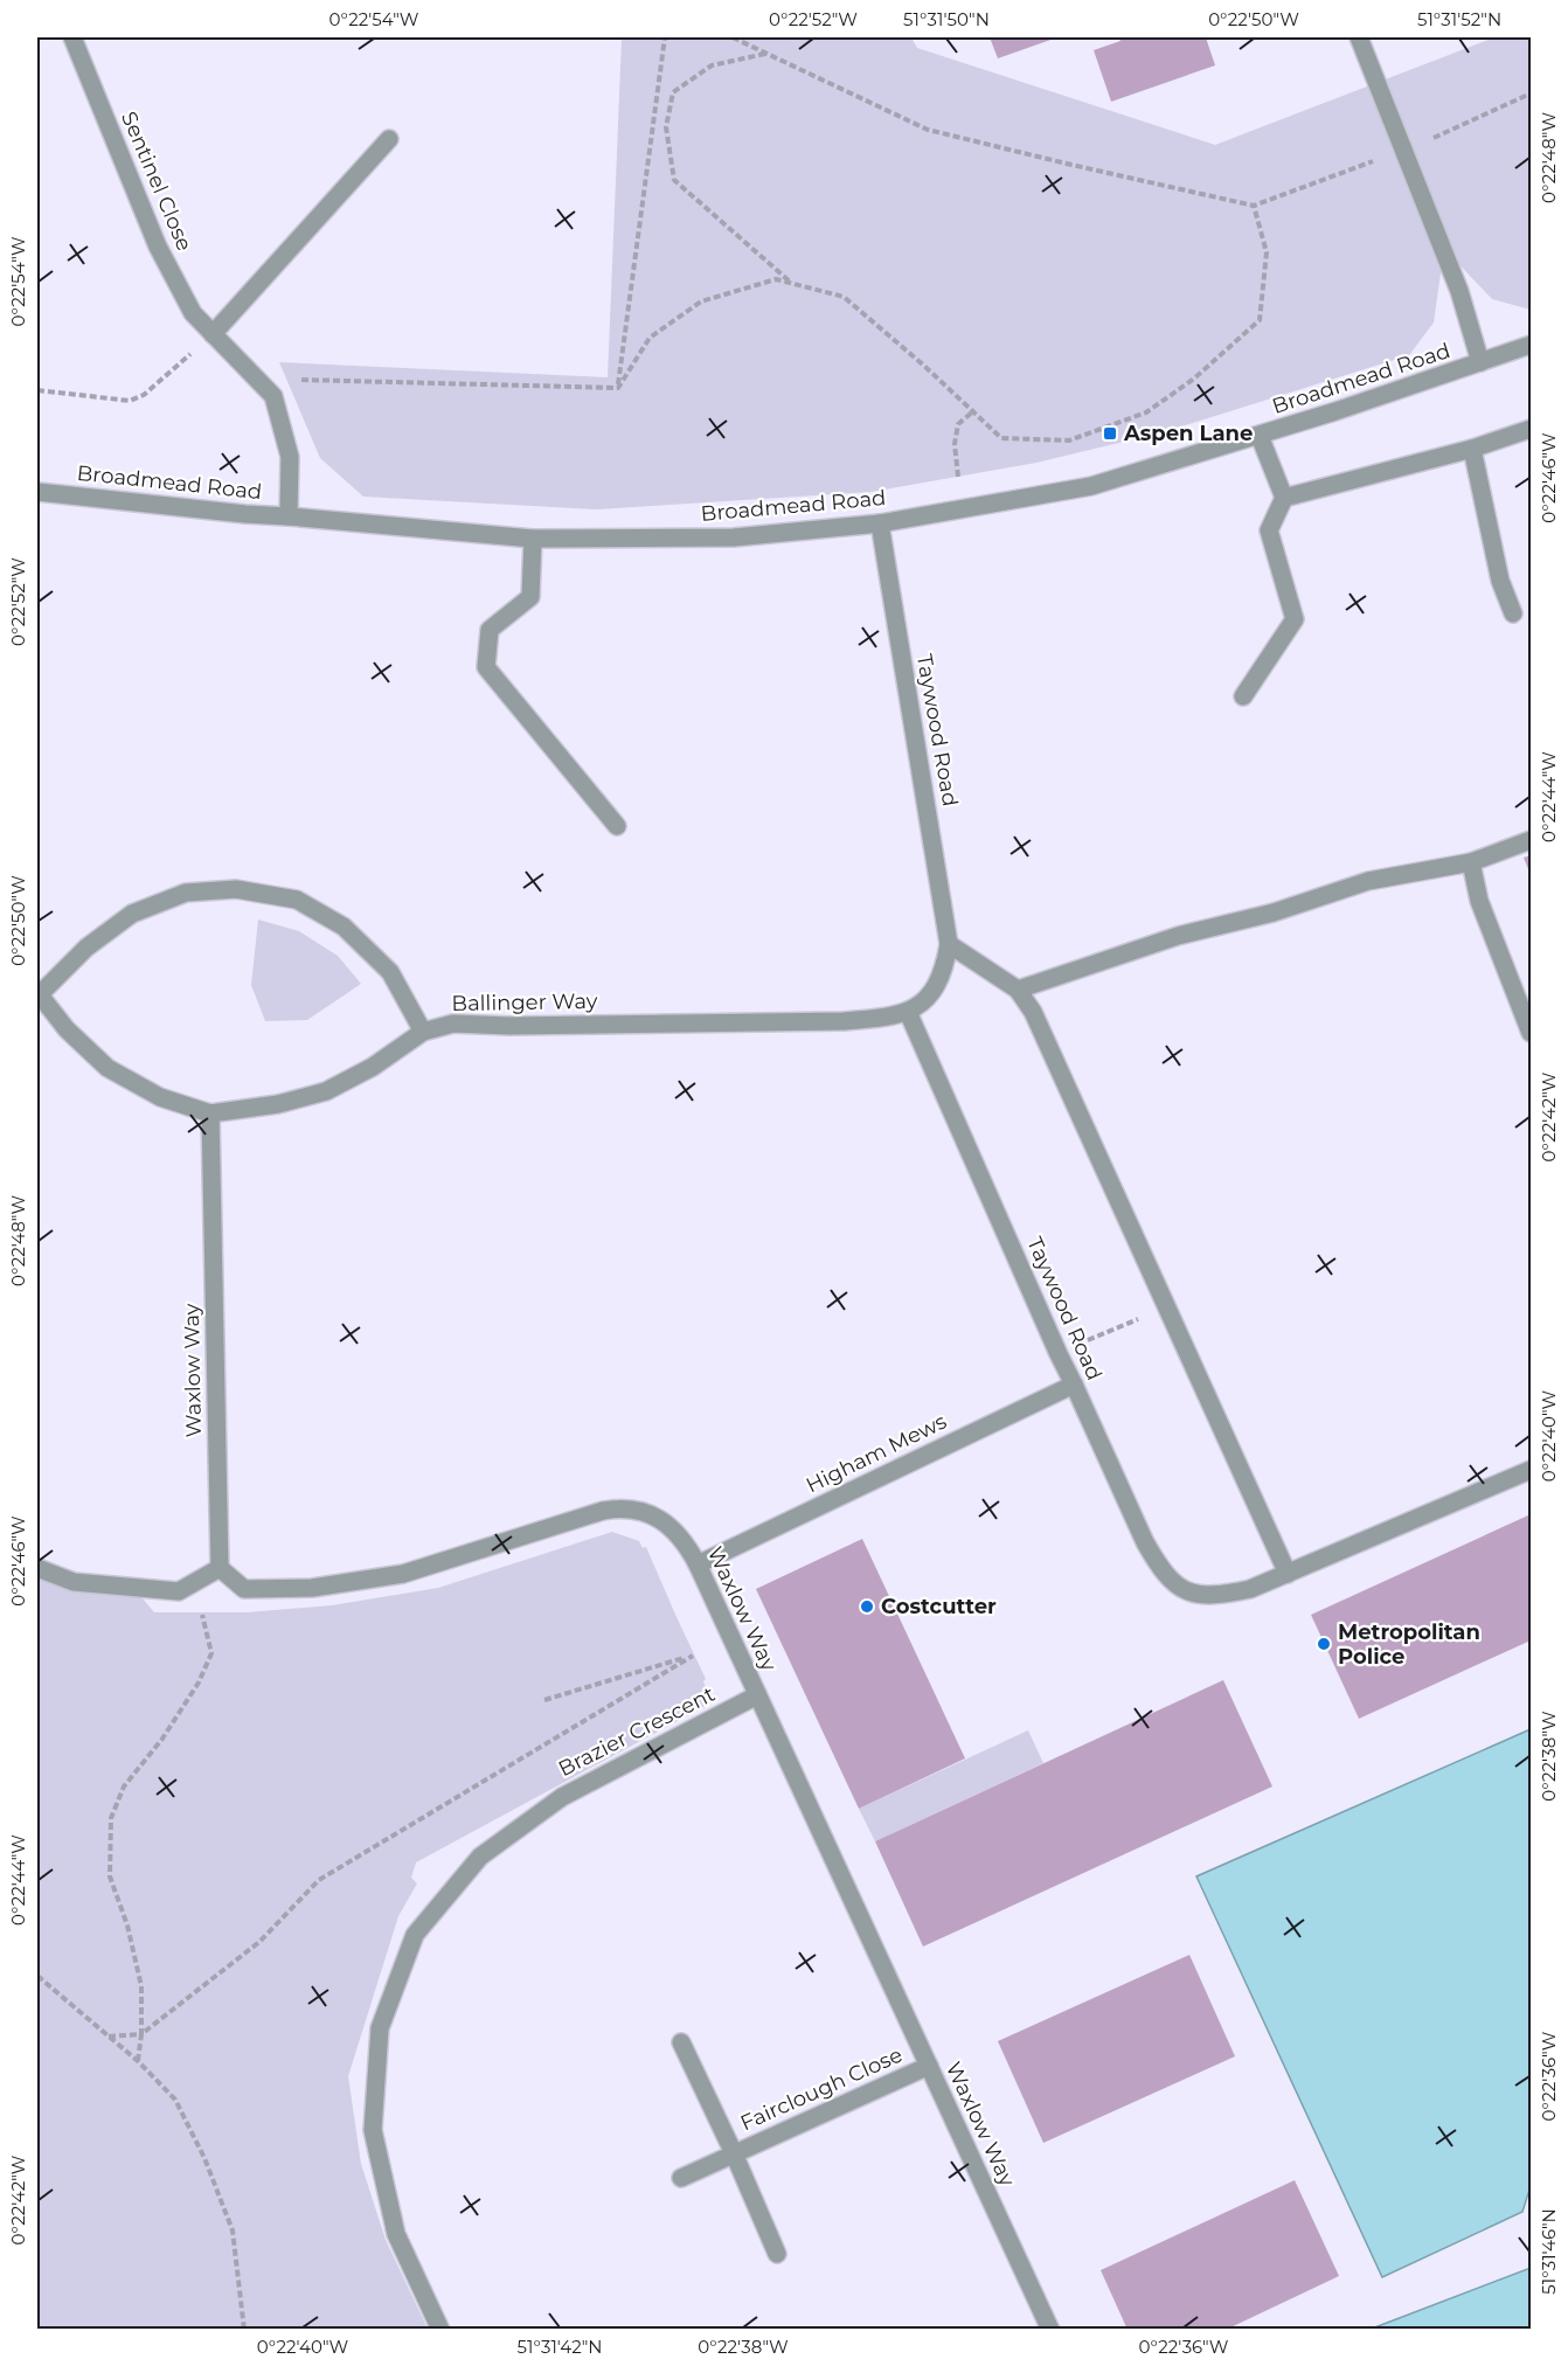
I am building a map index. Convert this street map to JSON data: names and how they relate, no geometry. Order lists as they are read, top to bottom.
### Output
{
  "streets": {
    "street": [
      "Sentinel Close",
      "Broadmead Road",
      "Taywood Road",
      "Ballinger Way",
      "Waxlow Way",
      "Higham Mews",
      "Brazier Crescent",
      "Fairclough Close"
    ]
  },
  "crossings": [
    ["Sentinel Close", "Broadmead Road"],
    ["Broadmead Road", "Taywood Road"],
    ["Taywood Road", "Ballinger Way"],
    ["Taywood Road", "Higham Mews"],
    ["Ballinger Way", "Waxlow Way"],
    ["Waxlow Way", "Higham Mews"],
    ["Waxlow Way", "Brazier Crescent"],
    ["Waxlow Way", "Fairclough Close"]
  ],
  "places": {
    "transit": ["Aspen Lane"],
    "other": ["Costcutter", "Metropolitan Police"]
  },
  "coordinates": [
    "0°22'54\"W",
    "0°22'52\"W",
    "51°31'50\"N",
    "0°22'50\"W",
    "51°31'52\"N",
    "0°22'48\"W",
    "0°22'46\"W",
    "0°22'44\"W",
    "0°22'42\"W",
    "0°22'40\"W",
    "0°22'38\"W",
    "0°22'36\"W",
    "51°31'46\"N",
    "51°31'42\"N"
  ]
}
